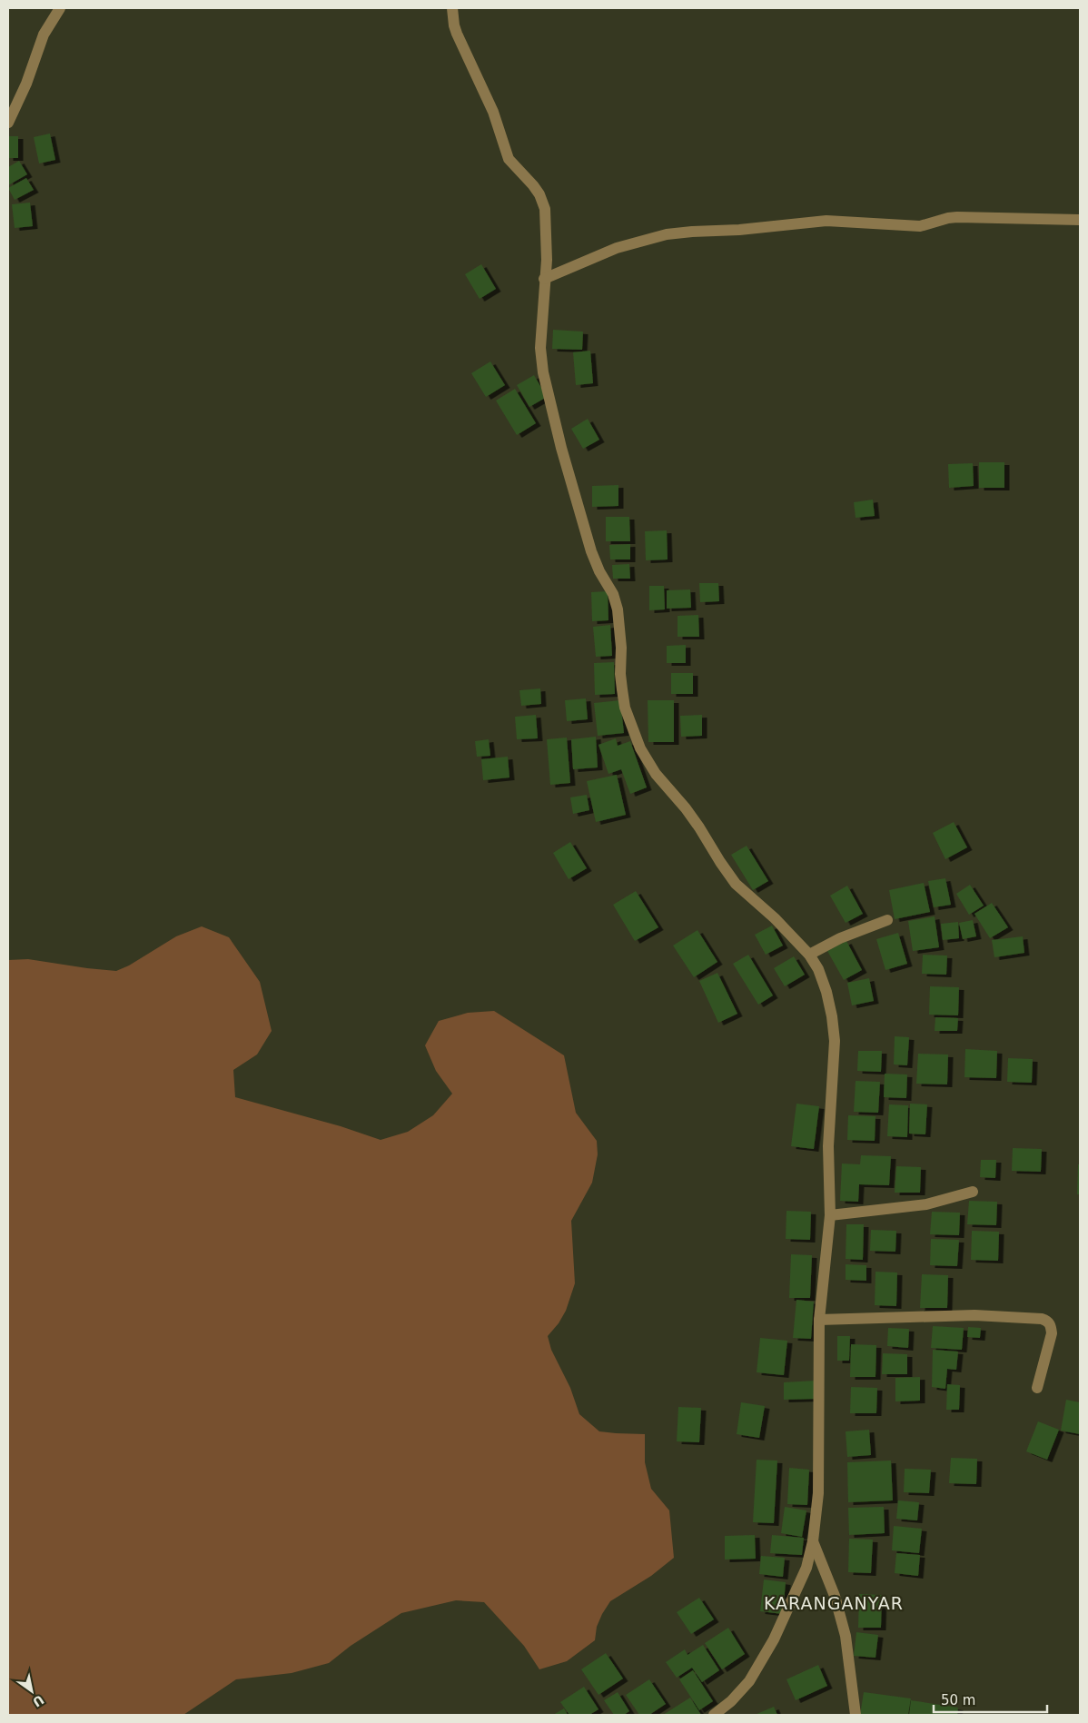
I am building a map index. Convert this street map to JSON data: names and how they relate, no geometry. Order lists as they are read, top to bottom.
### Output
{
  "districts": ["KARANGANYAR"],
  "scale_bar": "50 m",
  "north": "bottom right"
}
